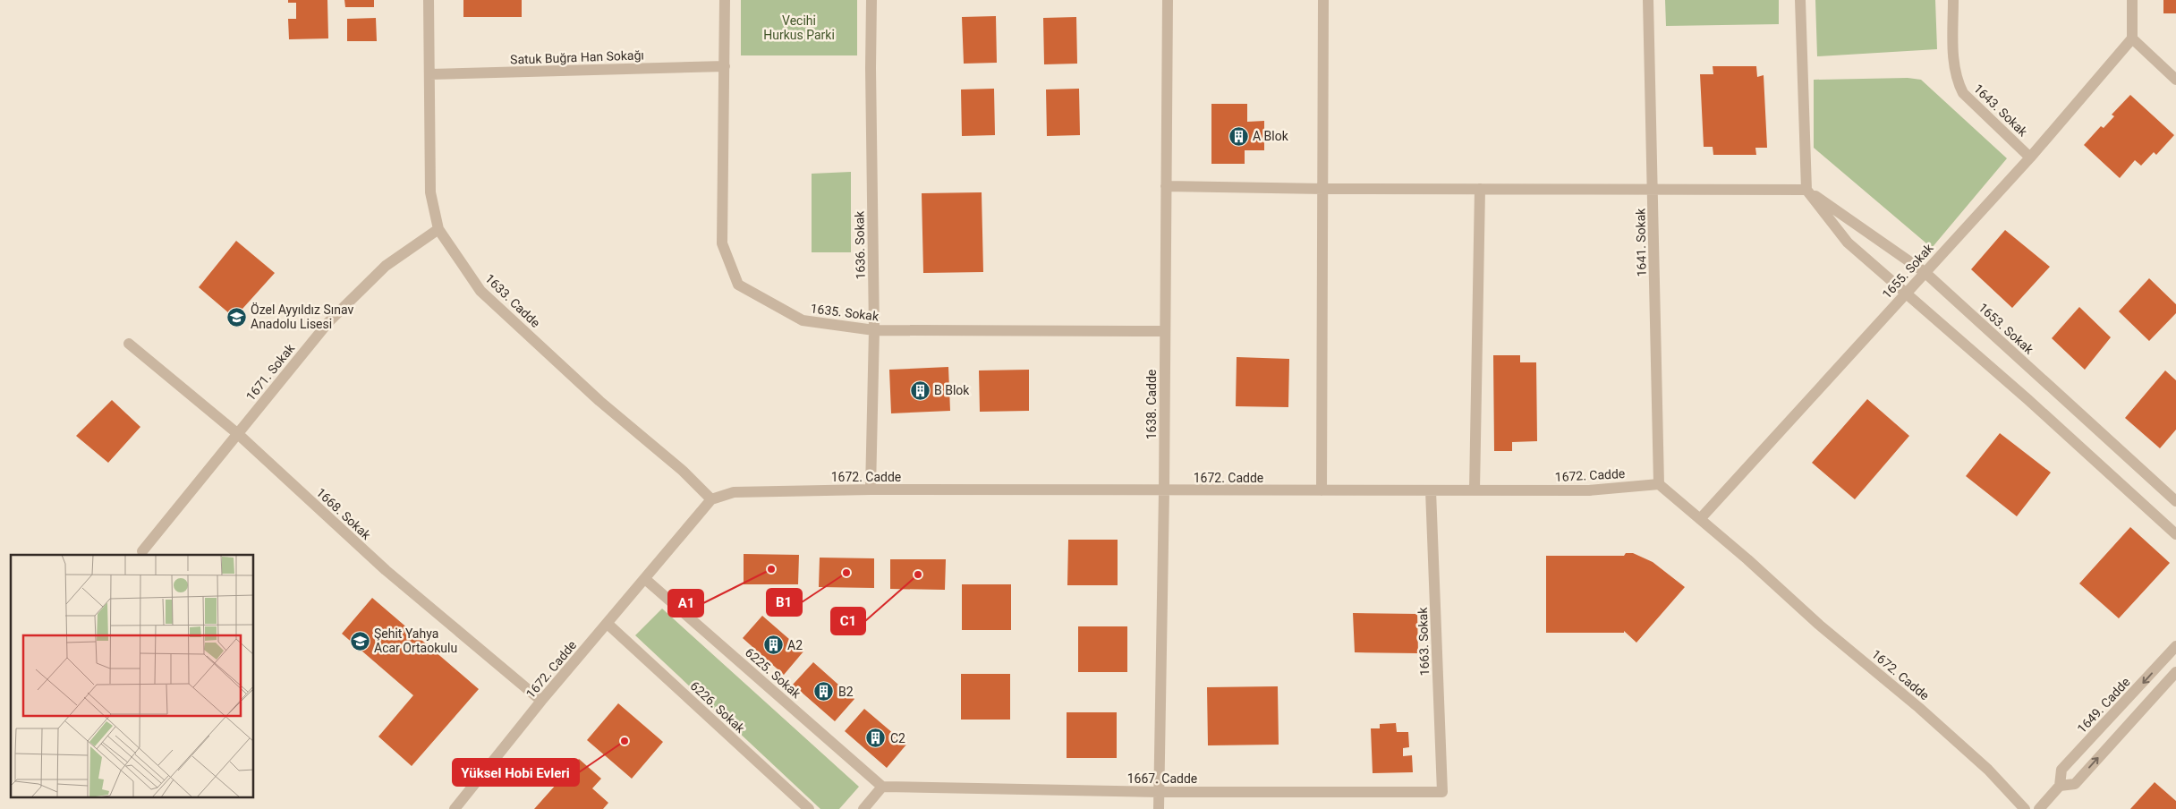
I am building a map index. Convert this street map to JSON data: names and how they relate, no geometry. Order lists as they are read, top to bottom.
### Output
{
  "streets": {
    "street": [
      "Satuk Buğra Han Sokağı",
      "1643. Sokak",
      "1641. Sokak",
      "1636. Sokak",
      "1655. Sokak",
      "1633. Cadde",
      "1635. Sokak",
      "1653. Sokak",
      "1671. Sokak",
      "1638. Cadde",
      "1672. Cadde",
      "1668. Sokak",
      "1663. Sokak",
      "6225. Sokak",
      "1649. Cadde",
      "6226. Sokak",
      "1667. Cadde"
    ]
  },
  "crossings": [
    ["Satuk Buğra Han Sokağı", "1633. Cadde"],
    ["Satuk Buğra Han Sokağı", "1635. Sokak"],
    ["1643. Sokak", "1655. Sokak"],
    ["1641. Sokak", "1672. Cadde"],
    ["1636. Sokak", "1635. Sokak"],
    ["1636. Sokak", "1672. Cadde"],
    ["1655. Sokak", "1653. Sokak"],
    ["1655. Sokak", "1672. Cadde"],
    ["1633. Cadde", "1671. Sokak"],
    ["1633. Cadde", "1672. Cadde"],
    ["1635. Sokak", "1638. Cadde"],
    ["1671. Sokak", "1668. Sokak"],
    ["1638. Cadde", "1672. Cadde"],
    ["1638. Cadde", "1667. Cadde"],
    ["1672. Cadde", "1668. Sokak"],
    ["1672. Cadde", "1663. Sokak"],
    ["1672. Cadde", "6225. Sokak"],
    ["1672. Cadde", "6226. Sokak"],
    ["1663. Sokak", "1667. Cadde"],
    ["6225. Sokak", "1667. Cadde"]
  ],
  "parks": ["Vecihi Hurkus Parki"],
  "places": {
    "building": [
      "A Blok",
      "B Blok",
      "A2",
      "B2",
      "C2"
    ],
    "school or university": ["Özel Ayyıldız Sınav Anadolu Lisesi", "Şehit Yahya Acar Ortaokulu"],
    "other": [
      "A1",
      "B1",
      "C1",
      "Yüksel Hobi Evleri"
    ]
  }
}
